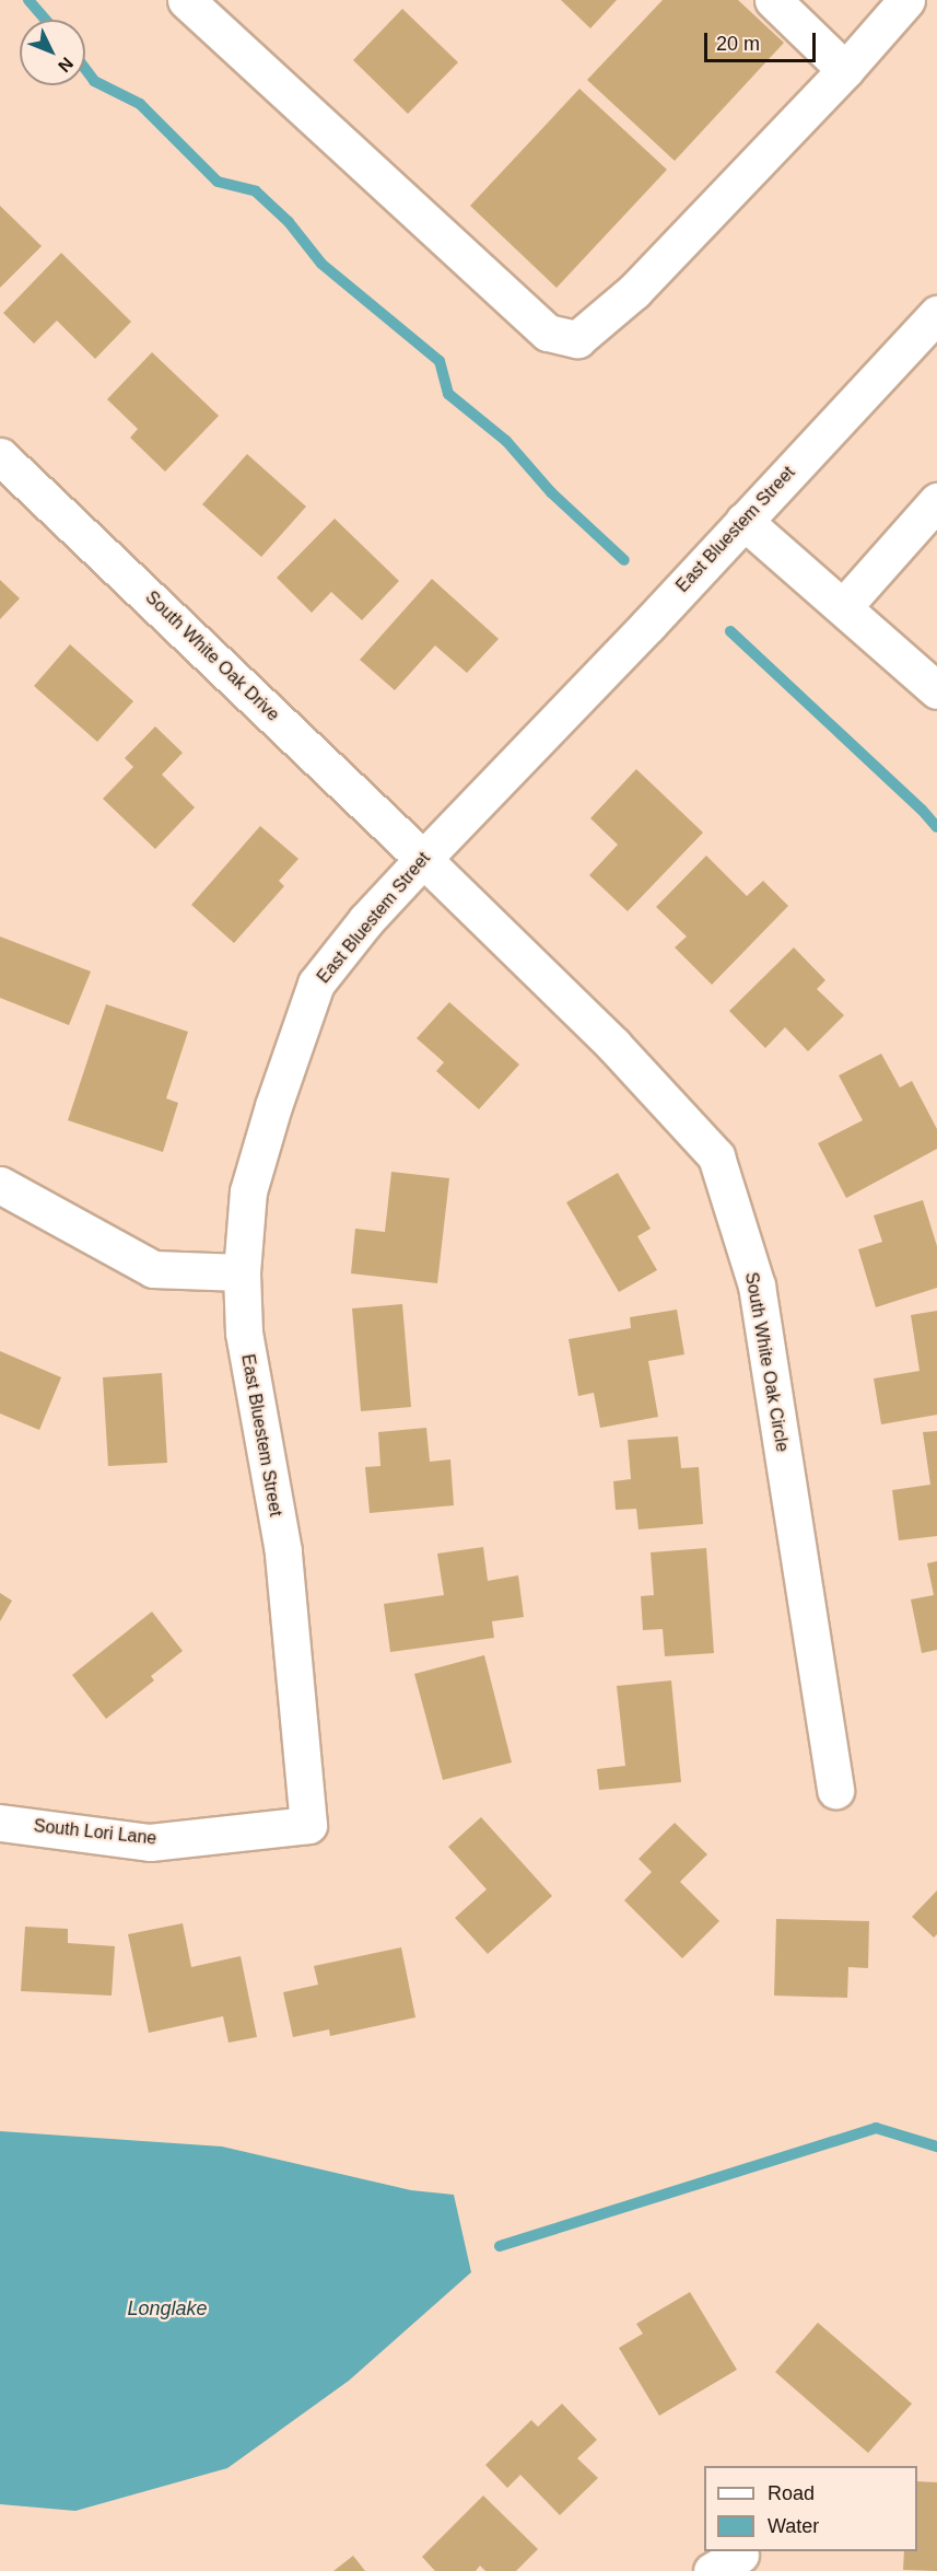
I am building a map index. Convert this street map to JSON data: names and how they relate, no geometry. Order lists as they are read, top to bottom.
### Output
{
  "streets": {
    "street": [
      "East Bluestem Street",
      "South White Oak Drive",
      "South White Oak Circle",
      "South Lori Lane"
    ]
  },
  "crossings": [
    ["East Bluestem Street", "South White Oak Drive"],
    ["East Bluestem Street", "South White Oak Circle"],
    ["East Bluestem Street", "South Lori Lane"],
    ["South White Oak Drive", "South White Oak Circle"]
  ],
  "water": ["Longlake"],
  "legend": ["Road", "Water"],
  "scale_bar": "20 m",
  "north": "bottom right"
}
